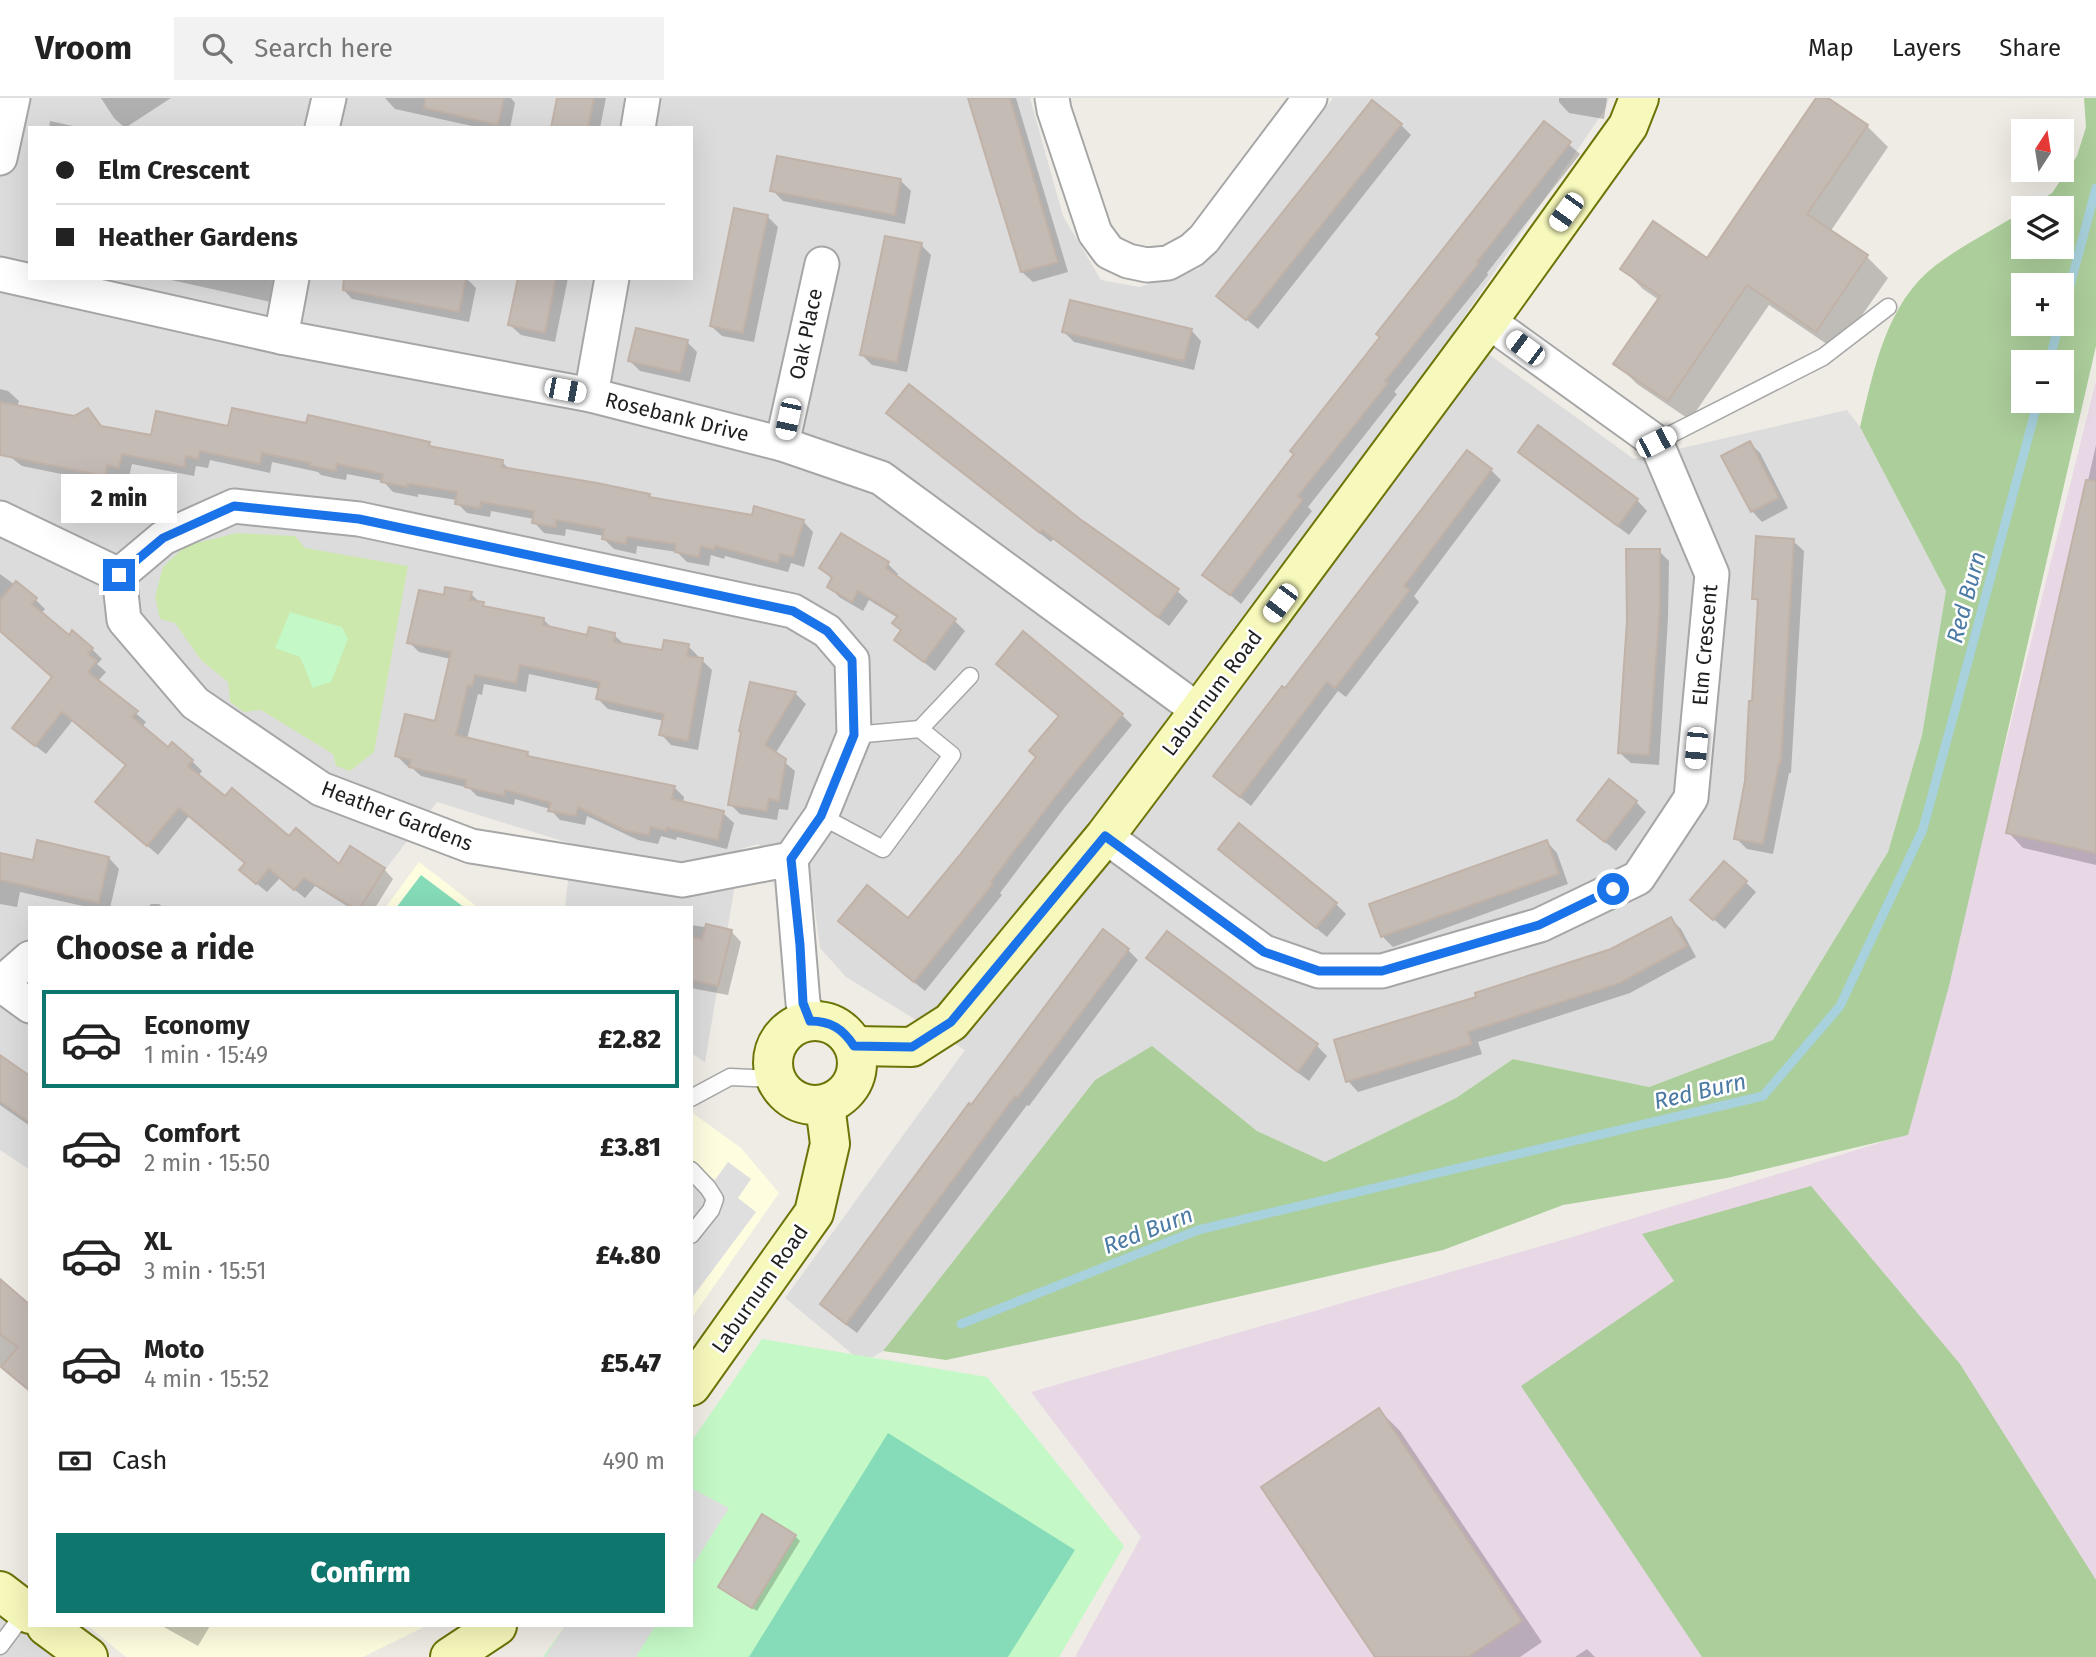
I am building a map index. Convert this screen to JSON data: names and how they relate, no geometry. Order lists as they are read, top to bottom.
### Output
{
  "streets": {
    "street": [
      "Oak Place",
      "Rosebank Drive",
      "Elm Crescent",
      "Laburnum Road",
      "Heather Gardens"
    ]
  },
  "crossings": [
    ["Oak Place", "Rosebank Drive"],
    ["Rosebank Drive", "Laburnum Road"],
    ["Elm Crescent", "Laburnum Road"]
  ],
  "water": ["Red Burn"],
  "north": "top",
  "page": {
    "header": "Vroom",
    "search": "Search here",
    "nav": ["Map", "Layers", "Share"],
    "map_buttons": ["+", "−"],
    "banner": ["Elm Crescent", "Heather Gardens"],
    "bubble": "2 min",
    "heading": "Choose a ride",
    "list": [
      {
        "name": "Economy",
        "note": "1 min · 15:49",
        "value": "£2.82"
      },
      {
        "name": "Comfort",
        "note": "2 min · 15:50",
        "value": "£3.81"
      },
      {
        "name": "XL",
        "note": "3 min · 15:51",
        "value": "£4.80"
      },
      {
        "name": "Moto",
        "note": "4 min · 15:52",
        "value": "£5.47"
      }
    ],
    "pay": ["Cash", "490 m"],
    "buttons": "Confirm"
  }
}
